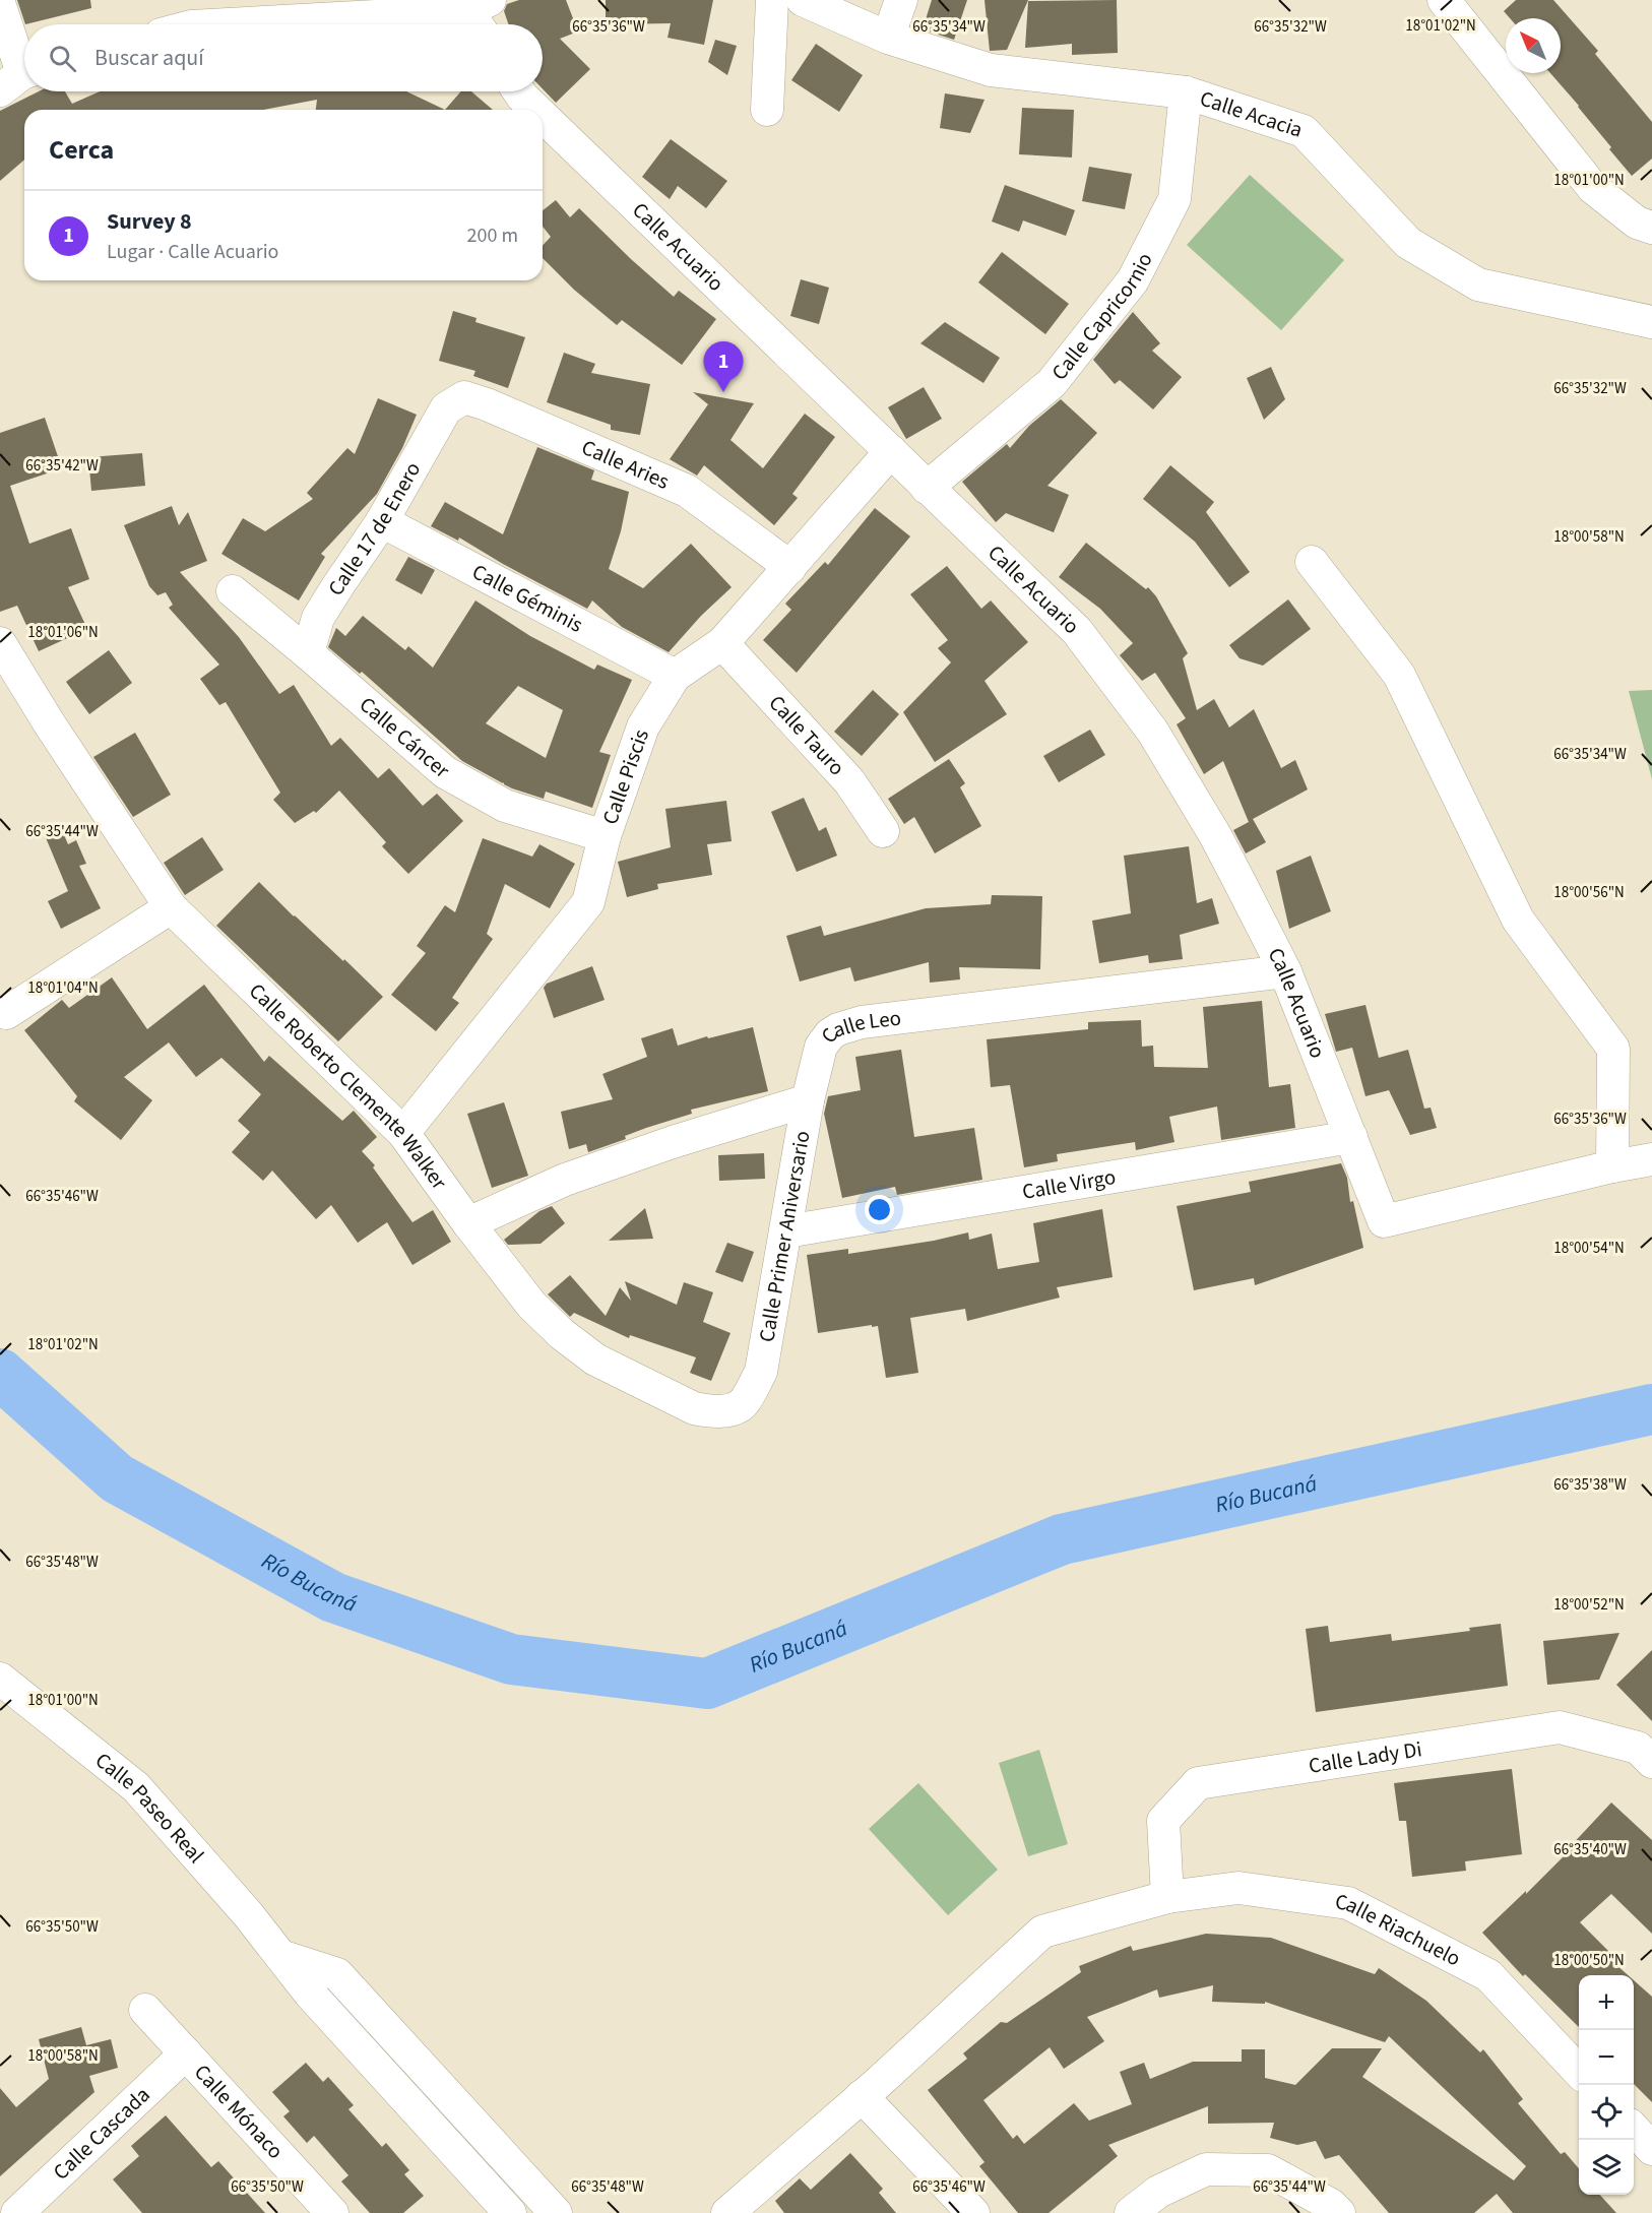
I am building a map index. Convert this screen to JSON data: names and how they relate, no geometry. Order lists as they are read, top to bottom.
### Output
{
  "streets": {
    "street": [
      "Calle Acacia",
      "Calle Acuario",
      "Calle Capricornio",
      "Calle Aries",
      "Calle 17 de Enero",
      "Calle Géminis",
      "Calle Tauro",
      "Calle Cáncer",
      "Calle Piscis",
      "Calle Leo",
      "Calle Roberto Clemente Walker",
      "Calle Virgo",
      "Calle Primer Aniversario",
      "Calle Lady Di",
      "Calle Paseo Real",
      "Calle Riachuelo",
      "Calle Mónaco",
      "Calle Cascada"
    ]
  },
  "crossings": [
    ["Calle Acacia", "Calle Capricornio"],
    ["Calle Acuario", "Calle Capricornio"],
    ["Calle Acuario", "Calle Piscis"],
    ["Calle Acuario", "Calle Leo"],
    ["Calle Acuario", "Calle Virgo"],
    ["Calle Aries", "Calle 17 de Enero"],
    ["Calle Aries", "Calle Piscis"],
    ["Calle 17 de Enero", "Calle Géminis"],
    ["Calle 17 de Enero", "Calle Cáncer"],
    ["Calle Géminis", "Calle Piscis"],
    ["Calle Tauro", "Calle Piscis"],
    ["Calle Cáncer", "Calle Piscis"],
    ["Calle Piscis", "Calle Roberto Clemente Walker"],
    ["Calle Leo", "Calle Primer Aniversario"],
    ["Calle Roberto Clemente Walker", "Calle Primer Aniversario"],
    ["Calle Virgo", "Calle Primer Aniversario"],
    ["Calle Lady Di", "Calle Riachuelo"],
    ["Calle Mónaco", "Calle Cascada"]
  ],
  "water": ["Río Bucaná"],
  "north": "top left",
  "page": {
    "search": "Buscar aquí",
    "heading": "Cerca",
    "list": [
      {
        "mark": "1",
        "name": "Survey 8",
        "note": "Lugar · Calle Acuario",
        "value": "200 m"
      }
    ],
    "pins": "1",
    "map_buttons": ["+", "−"]
  },
  "coordinates": [
    "18°01'02\"N",
    "66°35'36\"W",
    "66°35'34\"W",
    "66°35'32\"W",
    "18°01'00\"N",
    "66°35'42\"W",
    "18°00'58\"N",
    "18°01'06\"N",
    "66°35'44\"W",
    "18°00'56\"N",
    "18°01'04\"N",
    "66°35'46\"W",
    "18°00'54\"N",
    "66°35'38\"W",
    "66°35'48\"W",
    "18°00'52\"N",
    "66°35'40\"W",
    "66°35'50\"W",
    "18°00'50\"N"
  ]
}
